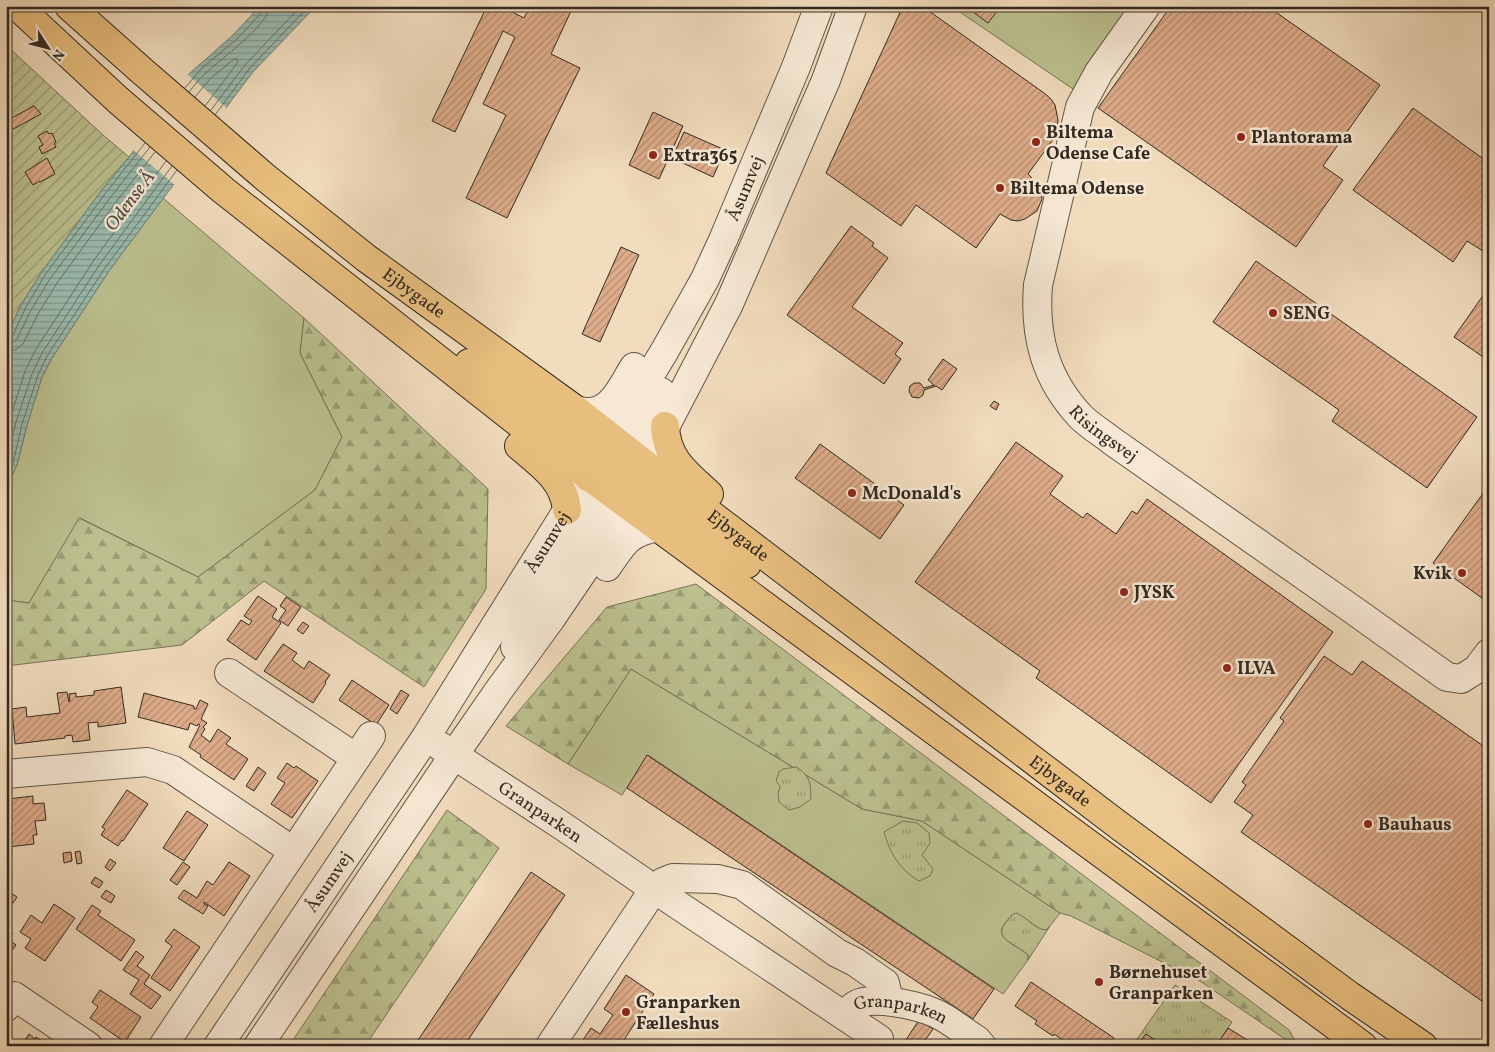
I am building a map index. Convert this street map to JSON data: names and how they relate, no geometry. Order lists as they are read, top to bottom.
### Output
{
  "streets": {
    "main road": ["Ejbygade"],
    "street": ["Åsumvej", "Risingsvej", "Granparken"]
  },
  "crossings": [
    ["Åsumvej", "Ejbygade"],
    ["Åsumvej", "Granparken"]
  ],
  "water": ["Odense Å"],
  "places": [
    "Plantorama",
    "Biltema Odense Cafe",
    "Extra365",
    "Biltema Odense",
    "SENG",
    "McDonald's",
    "Kvik",
    "JYSK",
    "ILVA",
    "Bauhaus",
    "Børnehuset Granparken",
    "Granparken Fælleshus"
  ],
  "north": "bottom right"
}
